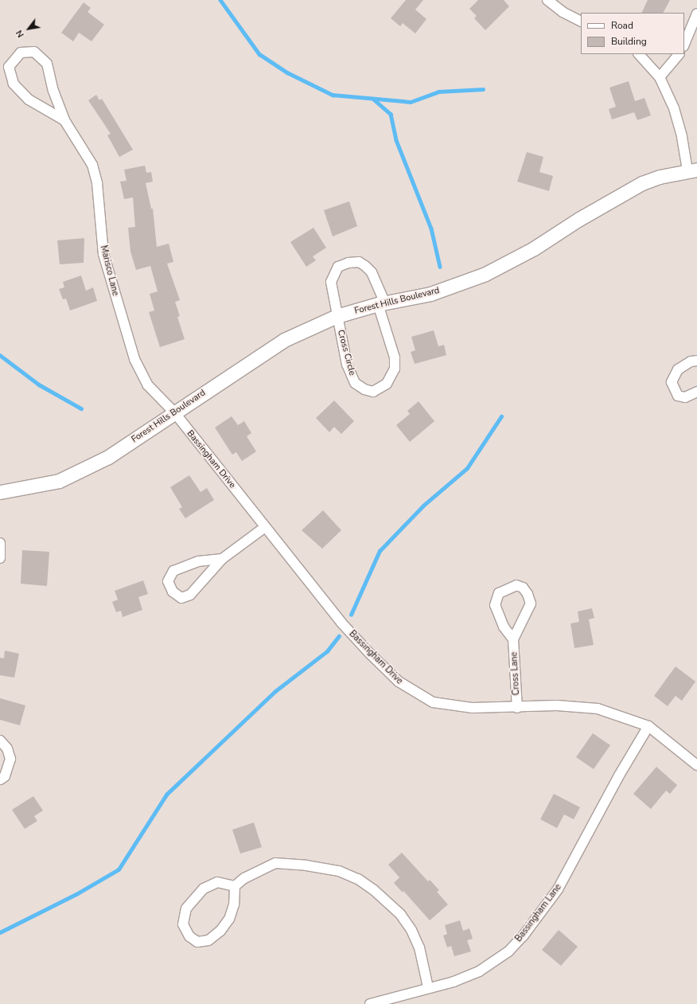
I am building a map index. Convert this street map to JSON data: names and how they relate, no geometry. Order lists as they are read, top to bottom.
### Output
{
  "streets": {
    "main road": ["Forest Hills Boulevard"],
    "street": [
      "Marisco Lane",
      "Cross Circle",
      "Bassingham Drive",
      "Cross Lane",
      "Bassingham Lane"
    ]
  },
  "crossings": [
    ["Marisco Lane", "Forest Hills Boulevard"],
    ["Marisco Lane", "Bassingham Drive"],
    ["Forest Hills Boulevard", "Cross Circle"],
    ["Forest Hills Boulevard", "Bassingham Drive"],
    ["Bassingham Drive", "Cross Lane"],
    ["Bassingham Drive", "Bassingham Lane"]
  ],
  "legend": ["Road", "Building"],
  "north": "bottom left"
}
